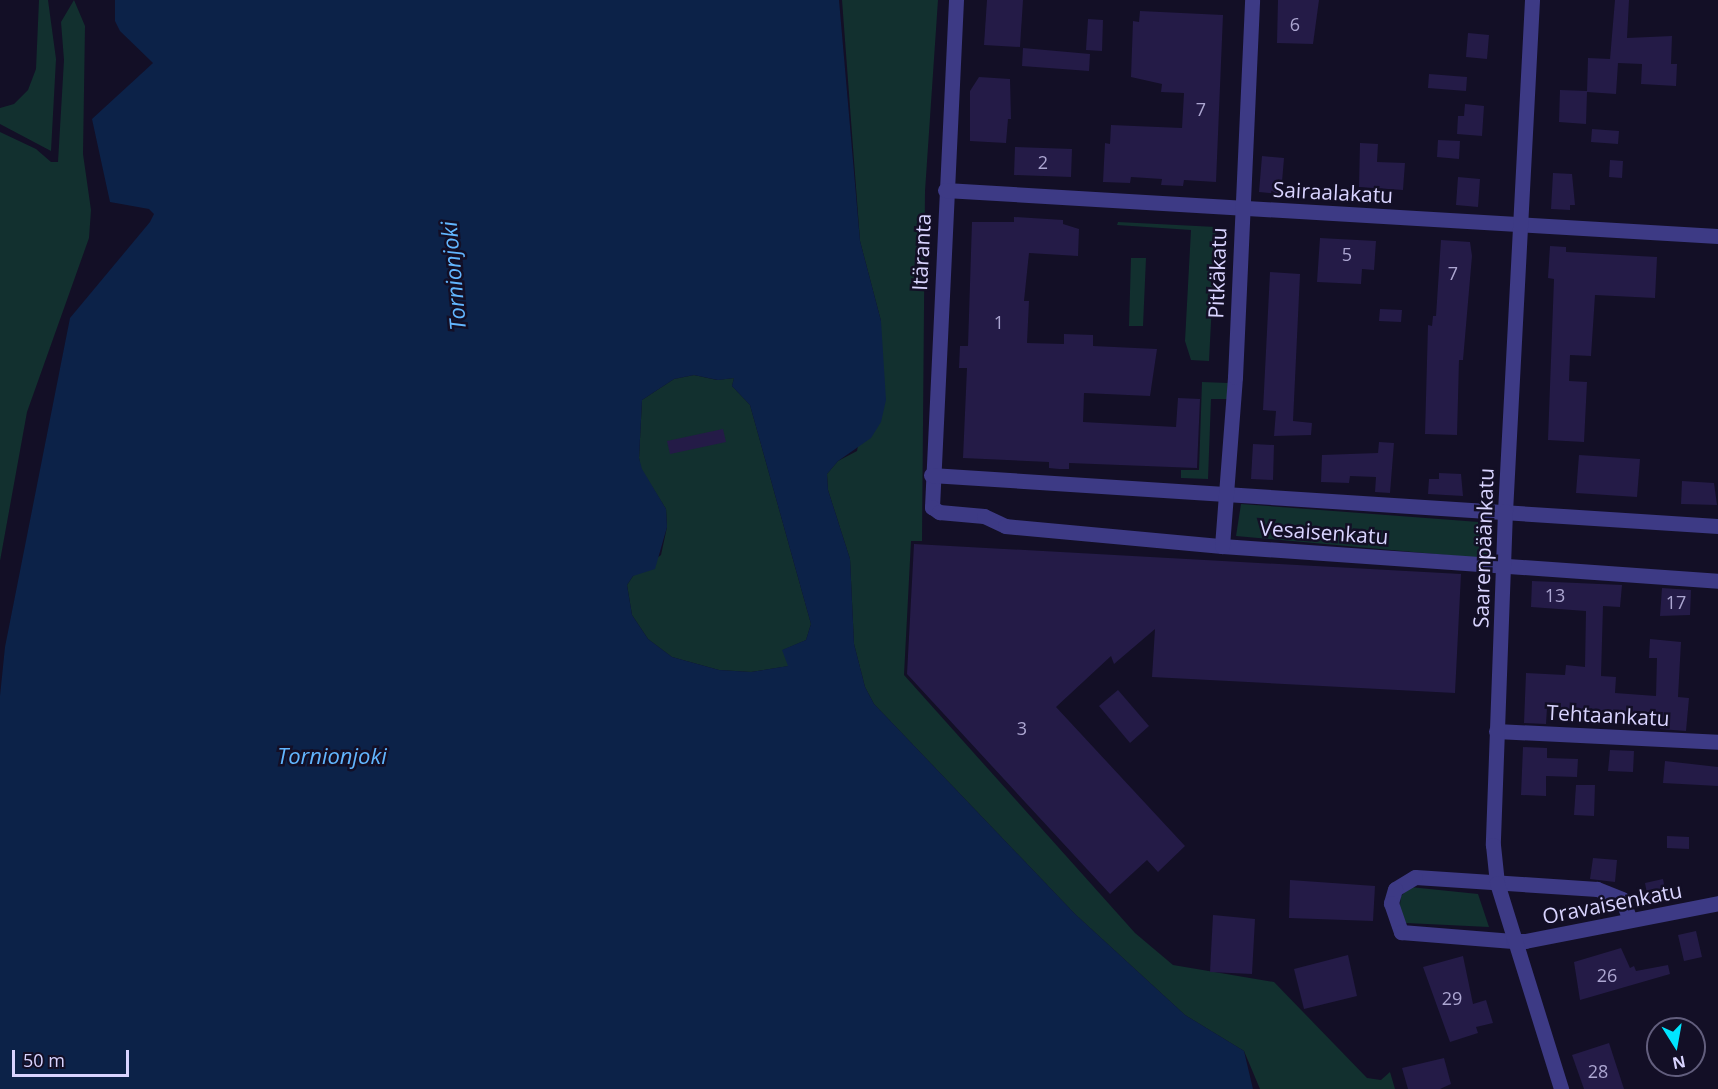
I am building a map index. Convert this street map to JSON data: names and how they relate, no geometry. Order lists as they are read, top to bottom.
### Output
{
  "streets": {
    "street": [
      "Sairaalakatu",
      "Itäranta",
      "Pitkäkatu",
      "Vesaisenkatu",
      "Saarenpäänkatu",
      "Tehtaankatu",
      "Oravaisenkatu"
    ]
  },
  "crossings": [
    ["Sairaalakatu", "Itäranta"],
    ["Sairaalakatu", "Pitkäkatu"],
    ["Sairaalakatu", "Saarenpäänkatu"],
    ["Itäranta", "Vesaisenkatu"],
    ["Pitkäkatu", "Vesaisenkatu"],
    ["Vesaisenkatu", "Saarenpäänkatu"],
    ["Saarenpäänkatu", "Tehtaankatu"],
    ["Saarenpäänkatu", "Oravaisenkatu"]
  ],
  "water": ["Tornionjoki"],
  "house_numbers": [
    "6",
    "7",
    "2",
    "5",
    "7",
    "1",
    "13",
    "17",
    "3",
    "26",
    "29",
    "28"
  ],
  "scale_bar": "50 m",
  "north": "bottom"
}
